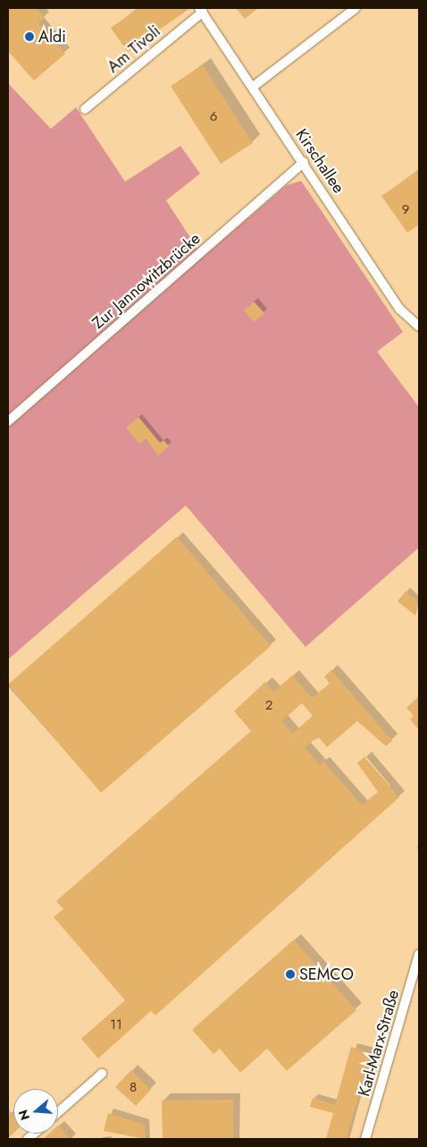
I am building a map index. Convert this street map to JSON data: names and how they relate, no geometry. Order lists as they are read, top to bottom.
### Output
{
  "streets": {
    "street": [
      "Am Tivoli",
      "Kirschallee",
      "Zur Jannowitzbrücke",
      "Karl-Marx-Straße"
    ]
  },
  "crossings": [
    ["Am Tivoli", "Kirschallee"],
    ["Kirschallee", "Zur Jannowitzbrücke"]
  ],
  "places": ["Aldi", "SEMCO"],
  "house_numbers": [
    "6",
    "9",
    "2",
    "11",
    "8"
  ],
  "north": "left"
}
